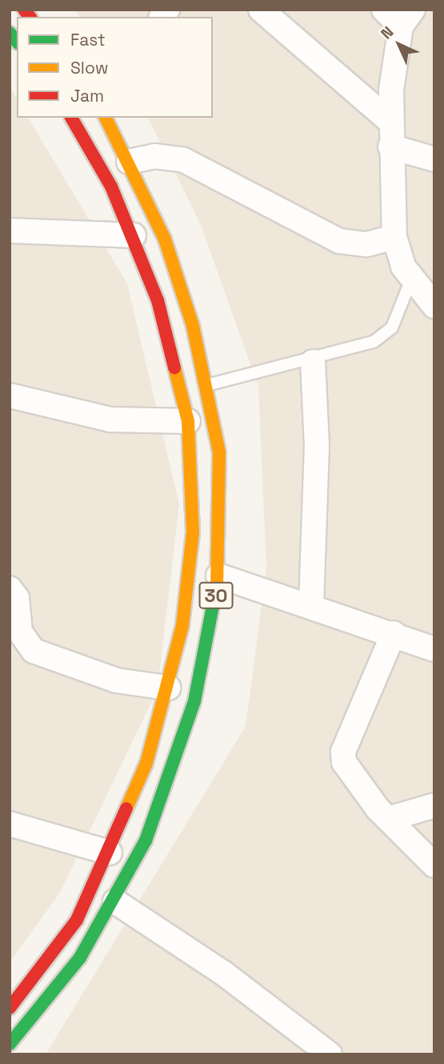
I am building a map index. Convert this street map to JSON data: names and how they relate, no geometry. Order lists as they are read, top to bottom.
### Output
{
  "streets": {
    "main road": ["30"]
  },
  "legend": ["Fast", "Slow", "Jam"],
  "north": "top left"
}
